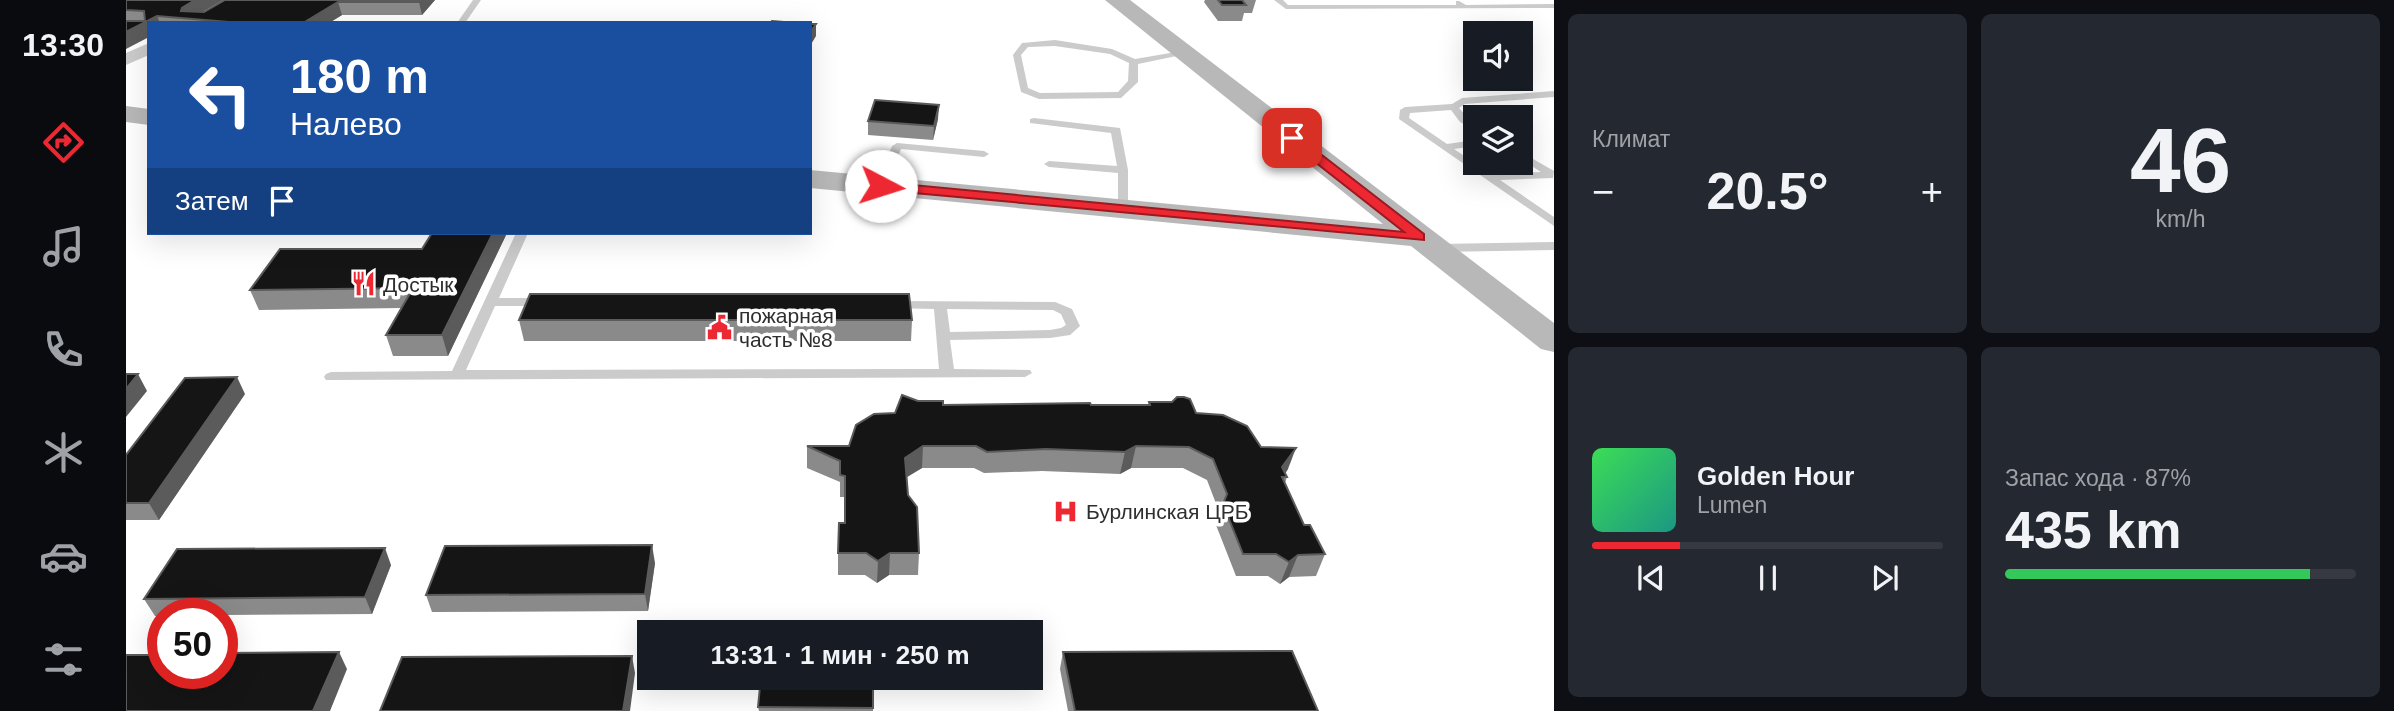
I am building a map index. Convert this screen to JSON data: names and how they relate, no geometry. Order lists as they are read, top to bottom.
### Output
{
  "places": {
    "restaurant": ["Достык"],
    "public building": ["пожарная часть №8"],
    "hospital": ["Бурлинская ЦРБ"]
  },
  "page": {
    "tabs": "13:30",
    "tile": [
      "Климат",
      ["46", "km/h"],
      ["Запас хода · 87%", "435 km"]
    ],
    "turn": ["180 m", "Налево"],
    "heat": ["−", "20.5°", "+"],
    "then": "Затем",
    "song": ["Golden Hour", "Lumen"],
    "limit": "50",
    "trip": "13:31 · 1 мин · 250 m"
  }
}
